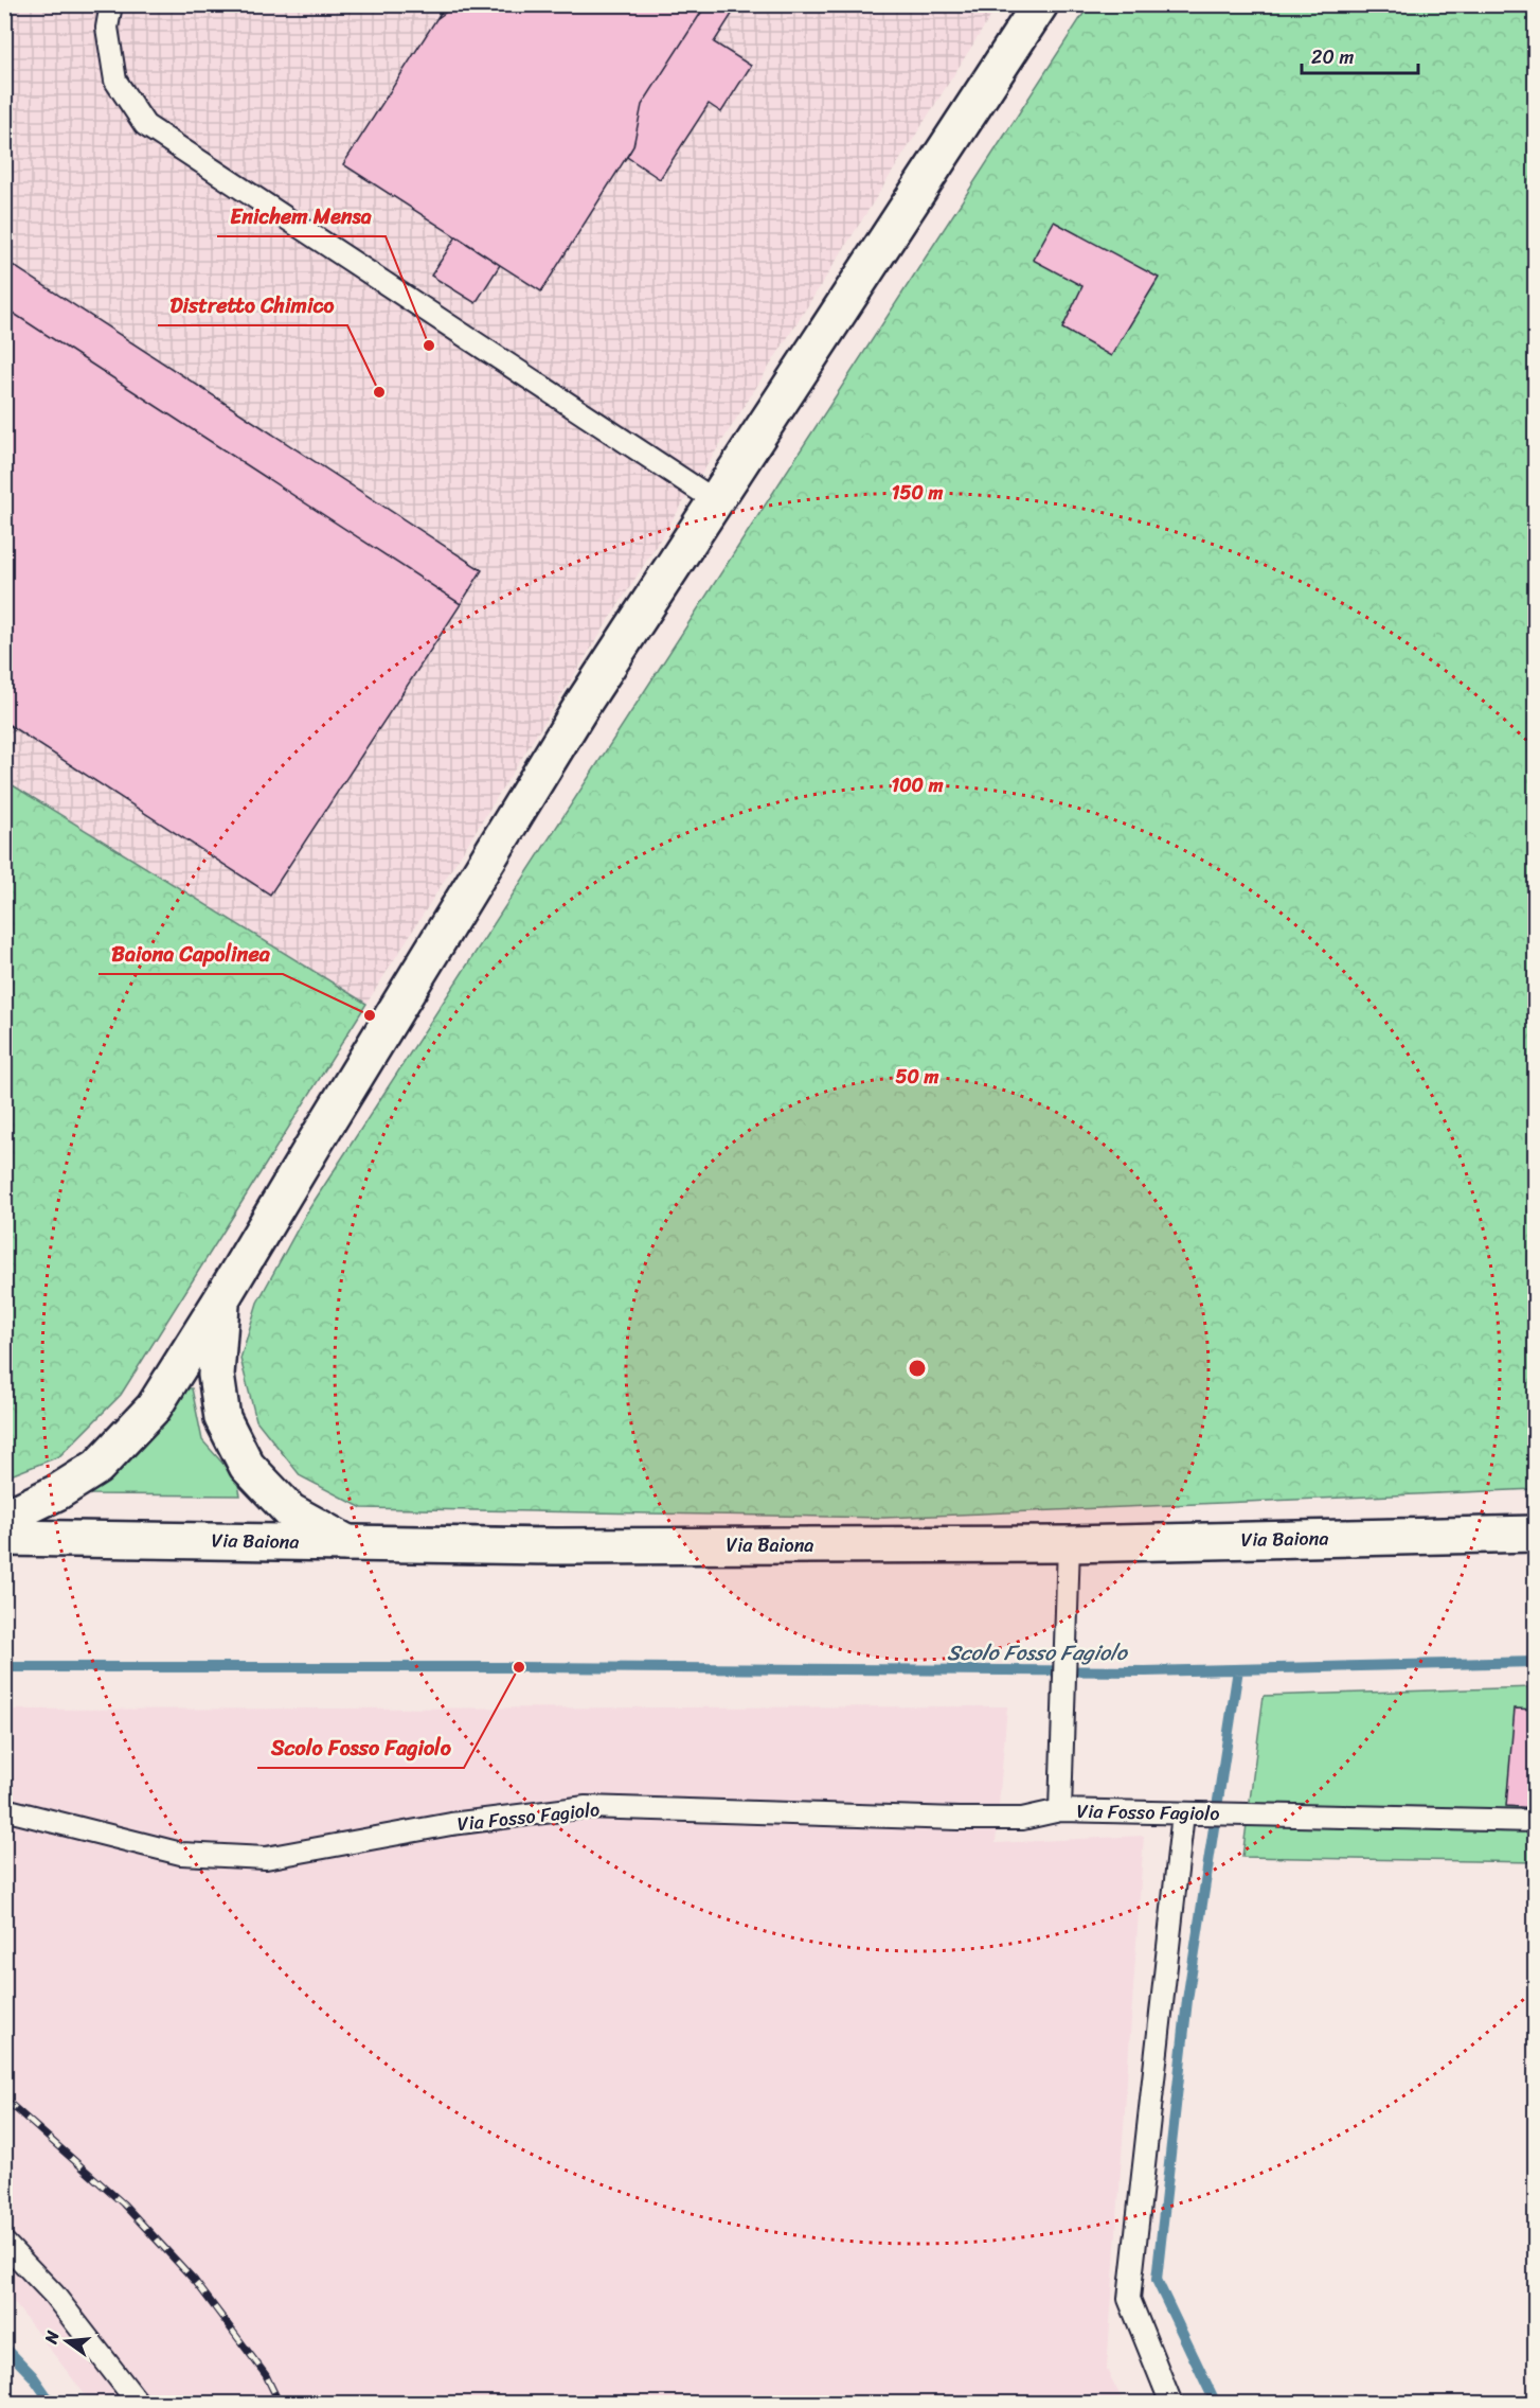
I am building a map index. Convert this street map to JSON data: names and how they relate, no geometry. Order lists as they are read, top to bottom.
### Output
{
  "streets": {
    "street": ["Via Baiona"],
    "lane": ["Via Fosso Fagiolo"]
  },
  "crossings": [
    ["Via Baiona", "Via Fosso Fagiolo"]
  ],
  "water": ["Scolo Fosso Fagiolo"],
  "places": [
    "Enichem Mensa",
    "Distretto Chimico",
    "Baiona Capolinea",
    "Scolo Fosso Fagiolo"
  ],
  "scale_bar": "20 m",
  "north": "left",
  "rings": ["150 m", "100 m", "50 m"]
}
